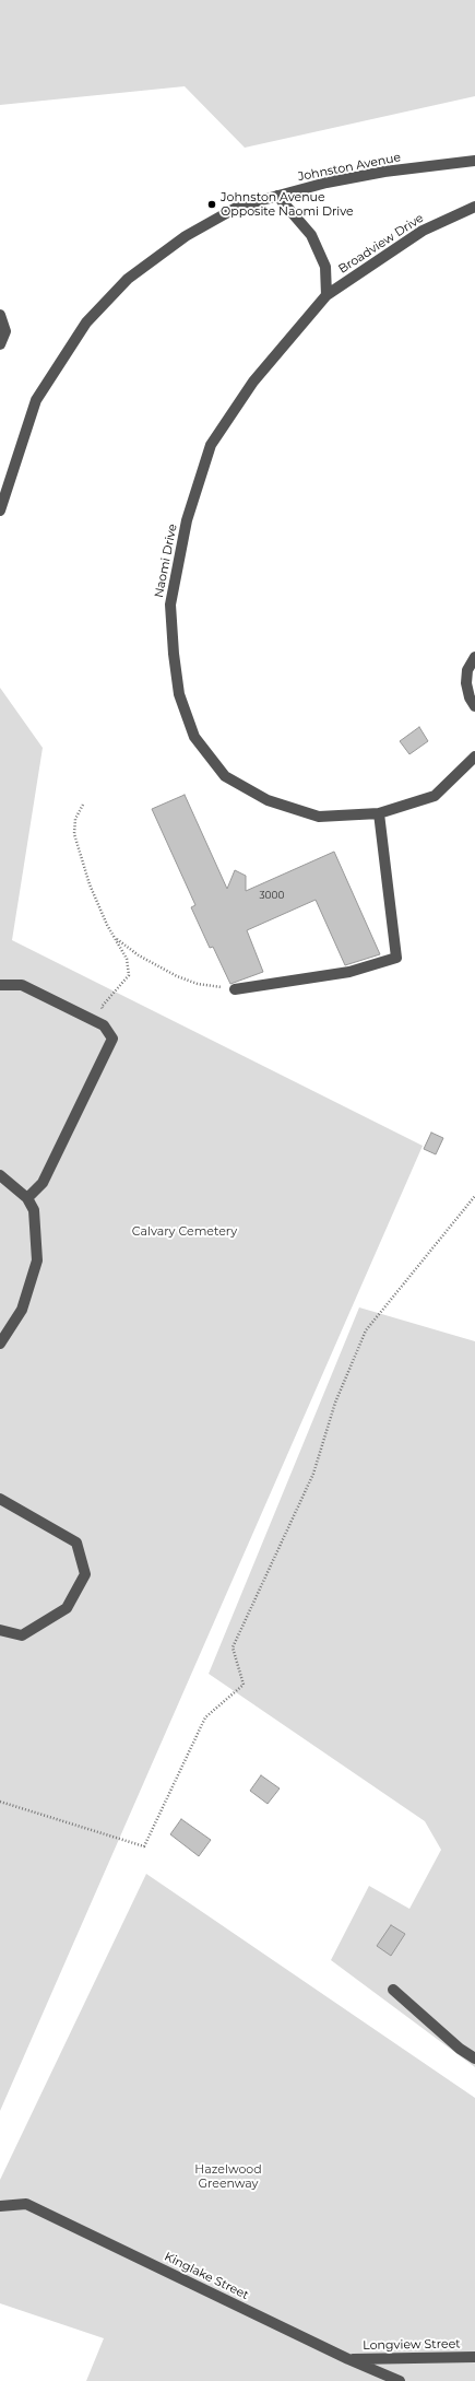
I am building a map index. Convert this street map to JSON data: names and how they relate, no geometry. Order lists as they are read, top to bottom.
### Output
{
  "streets": {
    "street": [
      "Johnston Avenue",
      "Broadview Drive",
      "Naomi Drive",
      "Kinglake Street",
      "Longview Street"
    ]
  },
  "crossings": [
    ["Broadview Drive", "Naomi Drive"],
    ["Kinglake Street", "Longview Street"]
  ],
  "parks": ["Calvary Cemetery", "Hazelwood Greenway"],
  "places": ["Johnston Avenue Opposite Naomi Drive"],
  "house_numbers": ["3000"]
}
